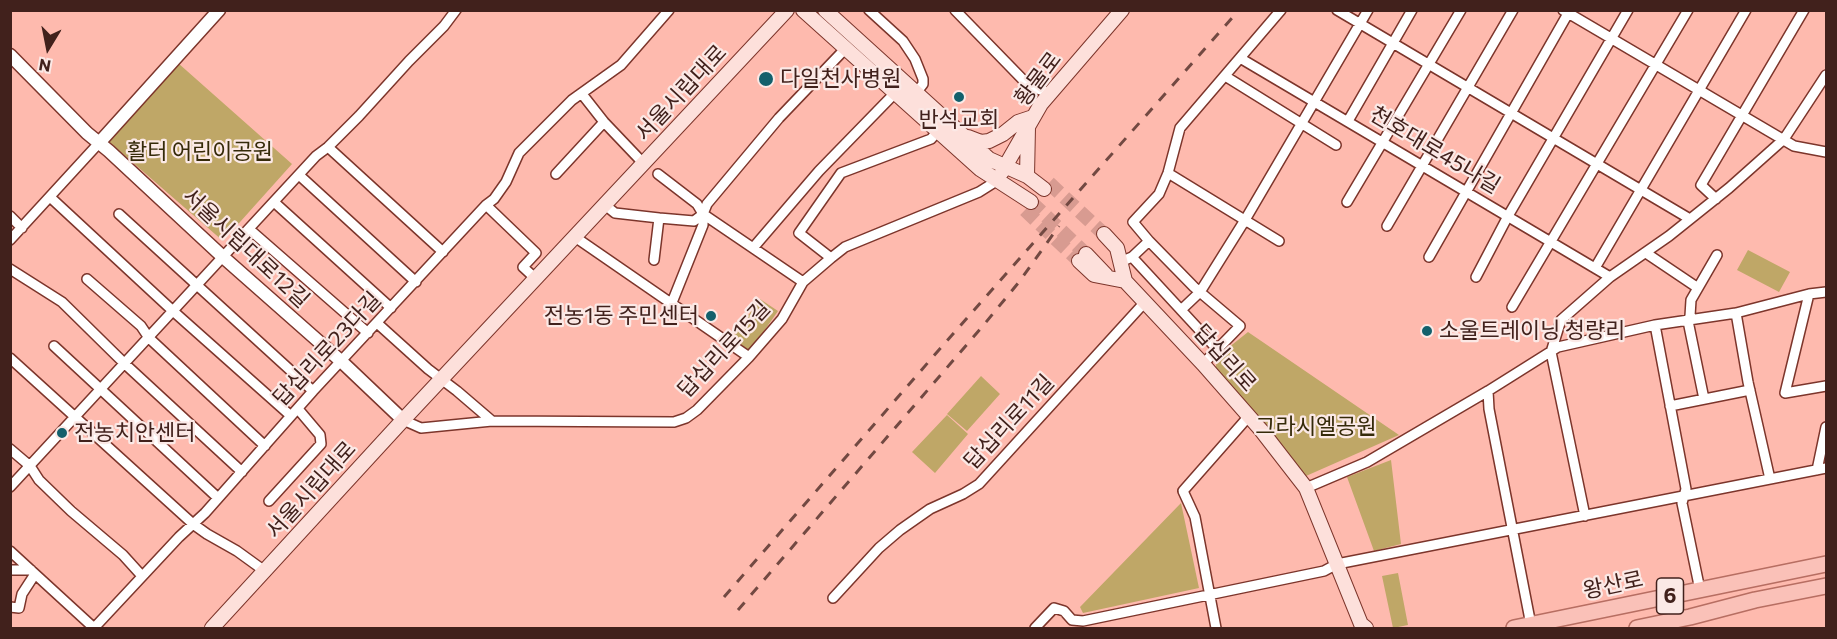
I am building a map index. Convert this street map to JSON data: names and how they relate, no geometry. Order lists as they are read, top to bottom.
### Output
{
  "streets": {
    "main road": [
      "황물로",
      "서울시립대로",
      "답십리로",
      "왕산로",
      "6"
    ],
    "street": [
      "천호대로45나길",
      "서울시립대로12길",
      "답십리로23다길",
      "답십리로15길",
      "답십리로11길"
    ]
  },
  "crossings": [
    ["황물로", "답십리로15길"],
    ["서울시립대로", "서울시립대로12길"],
    ["서울시립대로", "답십리로23다길"],
    ["서울시립대로", "답십리로15길"],
    ["서울시립대로12길", "답십리로23다길"],
    ["서울시립대로12길", "답십리로15길"],
    ["답십리로", "답십리로11길"]
  ],
  "parks": ["활터 어린이공원", "그라시엘공원"],
  "places": [
    "다일천사병원",
    "반석교회",
    "전농1동 주민센터",
    "소울트레이닝 청량리",
    "전농치안센터"
  ],
  "north": "bottom"
}
